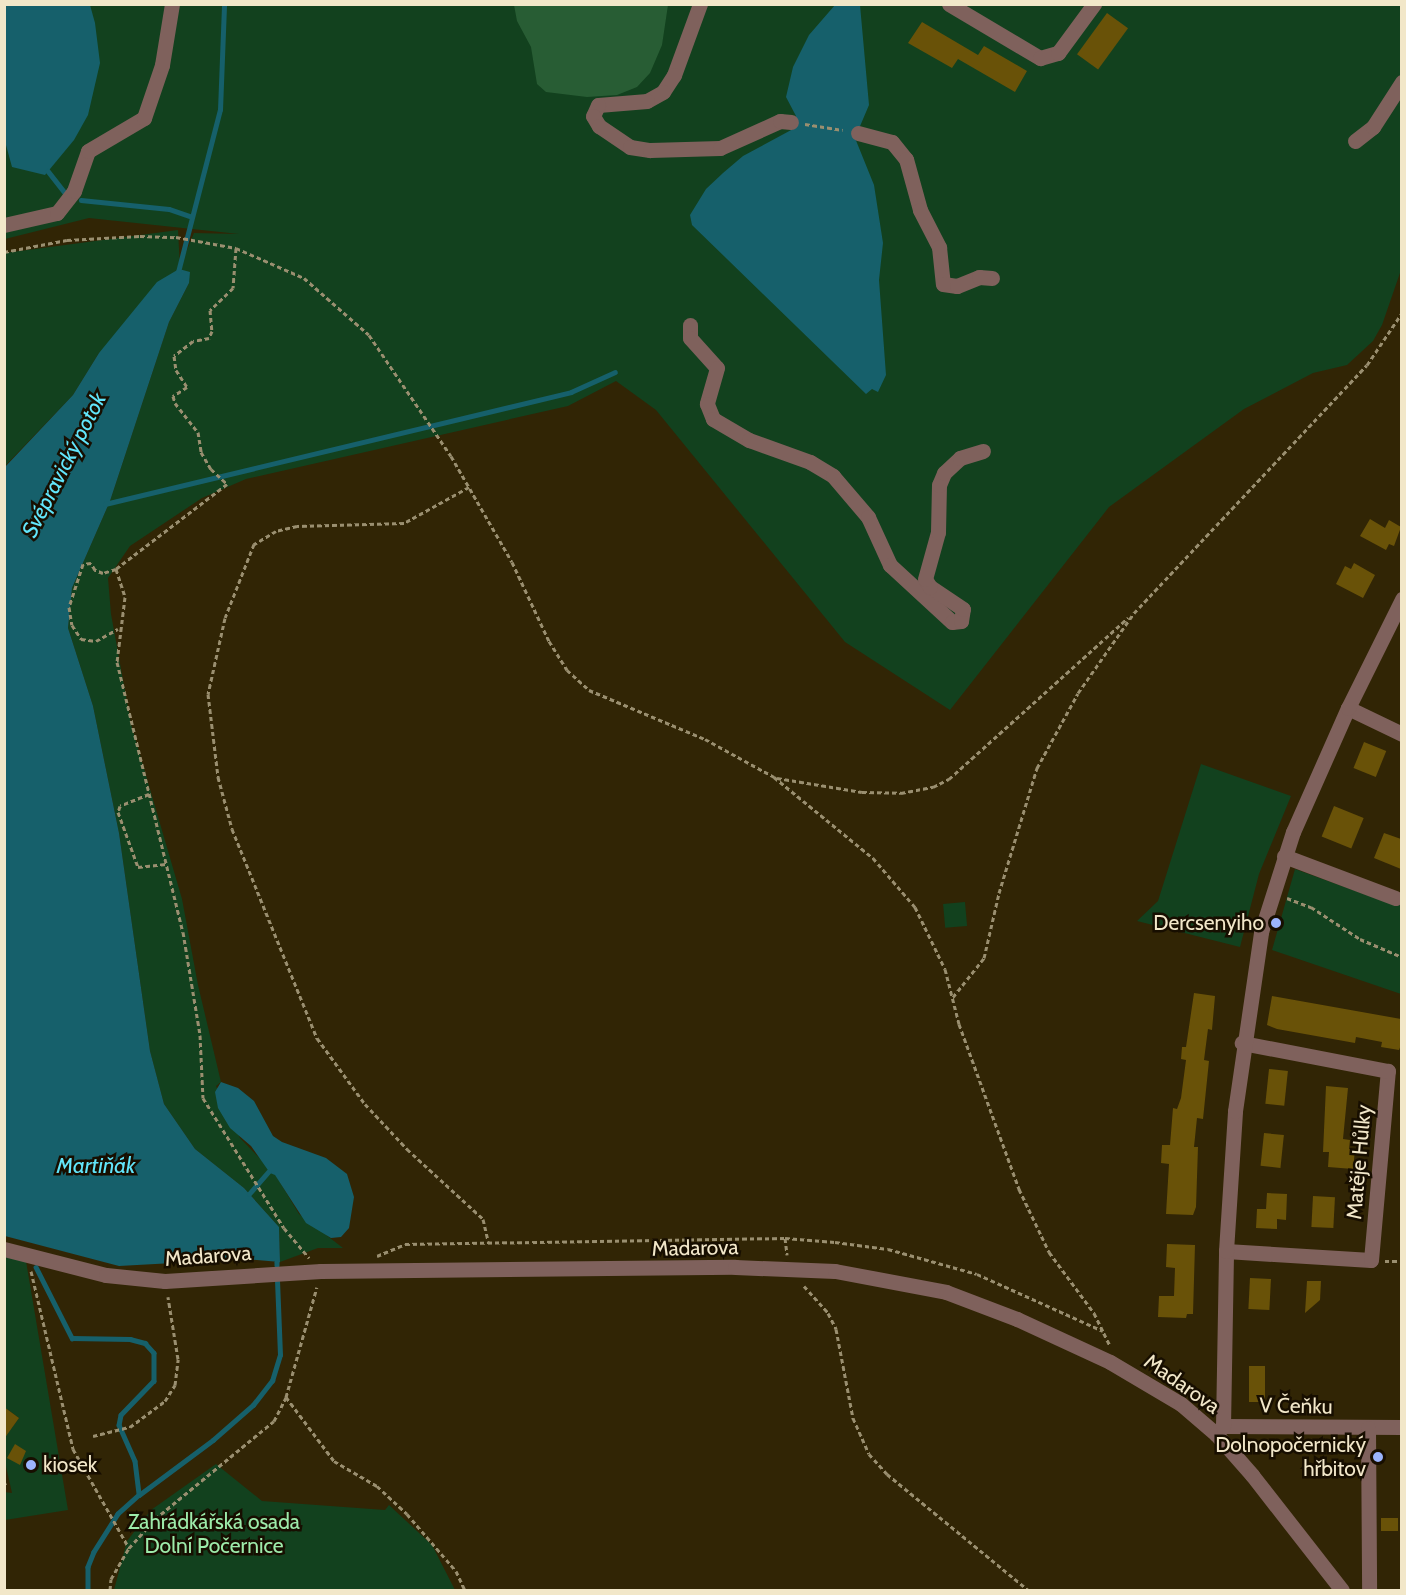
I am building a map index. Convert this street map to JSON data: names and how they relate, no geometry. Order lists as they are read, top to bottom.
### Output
{
  "streets": {
    "street": ["Matěje Hůlky", "Madarova", "V Čeňku"]
  },
  "crossings": [
    ["Madarova", "V Čeňku"]
  ],
  "water": ["Svépravický potok", "Martiňák"],
  "parks": ["Zahrádkářská osada Dolní Počernice"],
  "places": ["Dercsenyiho", "Dolnopočernický hřbitov", "kiosek"]
}
